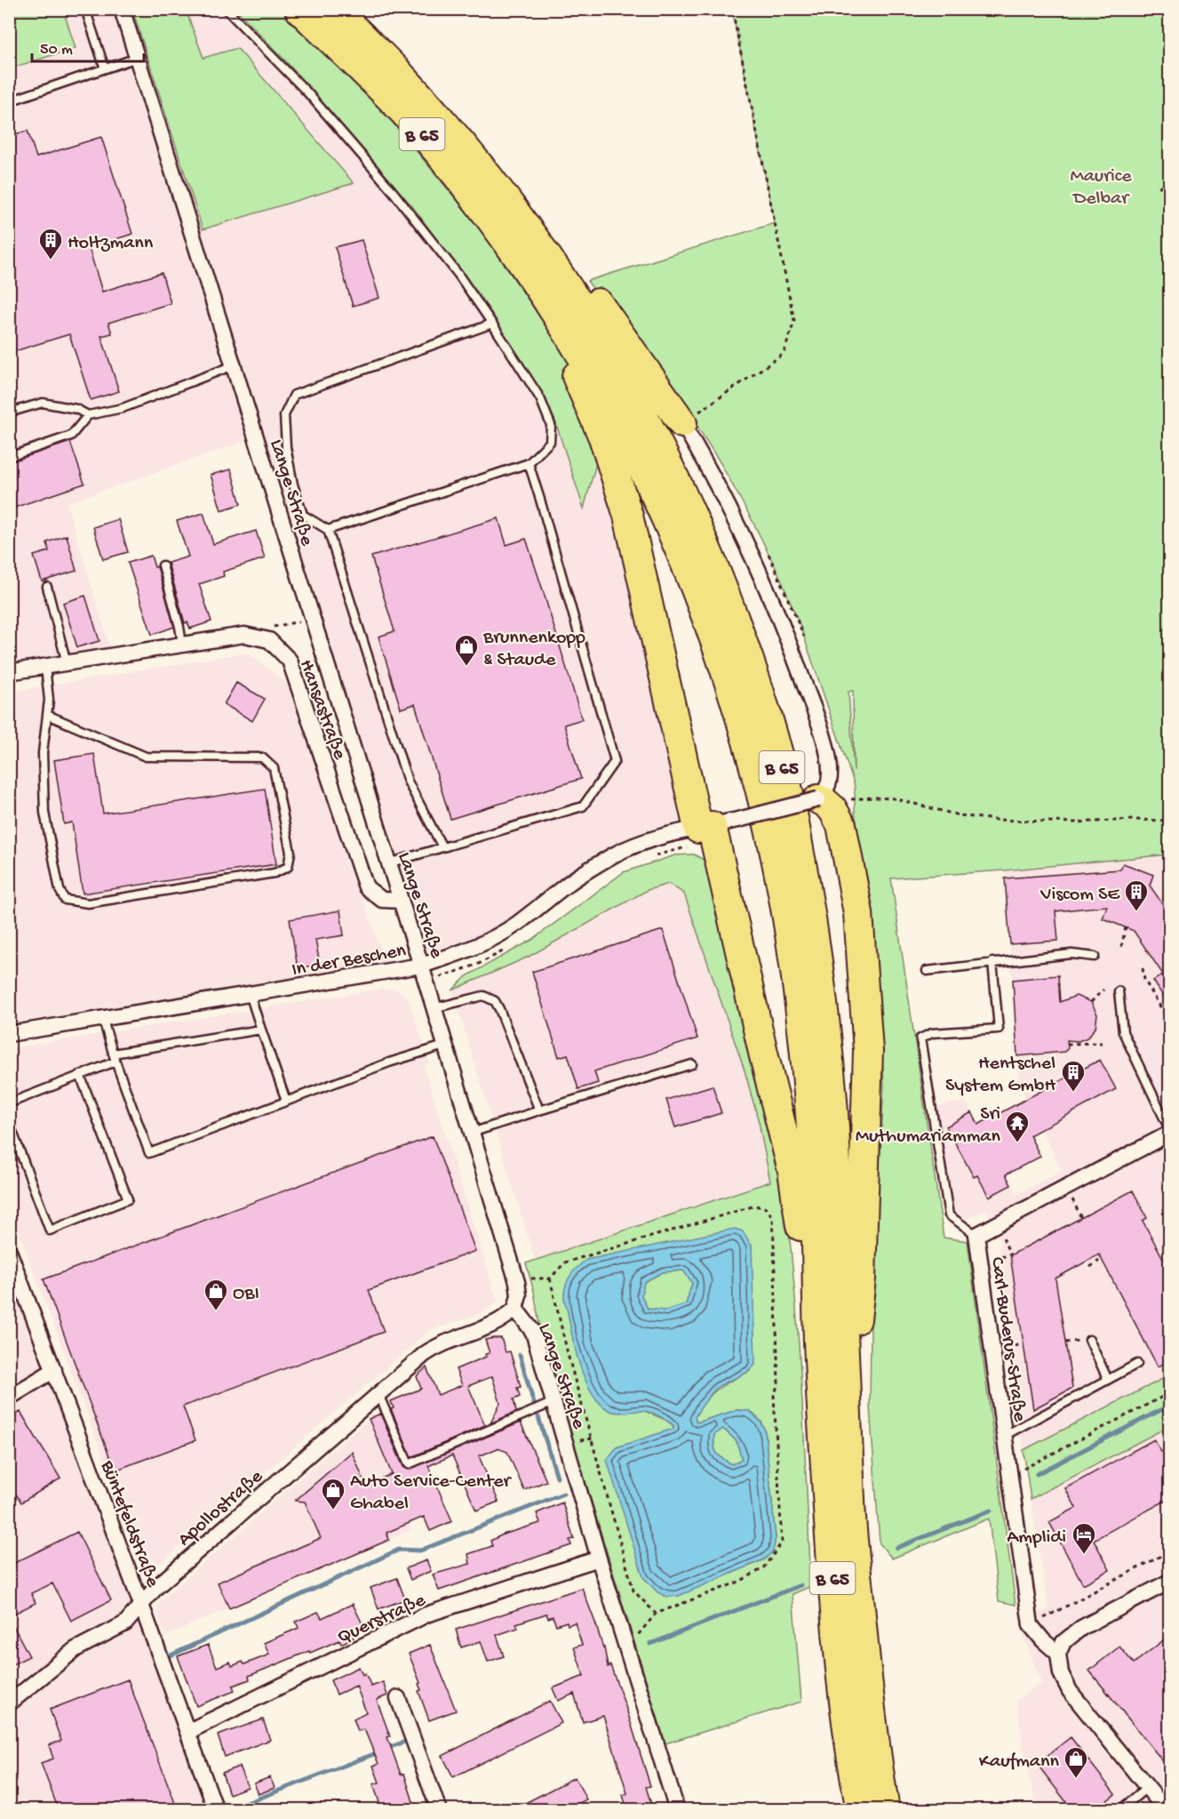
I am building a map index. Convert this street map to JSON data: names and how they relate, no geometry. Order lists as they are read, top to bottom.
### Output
{
  "streets": {
    "highway": ["B 65"],
    "street": [
      "Lange Straße",
      "Hansastraße",
      "In der Beschen",
      "Carl-Buderus-Straße",
      "Apollostraße",
      "Büntefeldstraße",
      "Querstraße"
    ]
  },
  "crossings": [
    ["Lange Straße", "Hansastraße"],
    ["Lange Straße", "In der Beschen"],
    ["Lange Straße", "Apollostraße"],
    ["Lange Straße", "Querstraße"],
    ["Apollostraße", "Büntefeldstraße"],
    ["Büntefeldstraße", "Querstraße"]
  ],
  "parks": ["Maurice Delbar"],
  "places": {
    "building": ["Holtzmann", "Viscom SE", "Hentschel System GmbH"],
    "shop": [
      "Brunnenkopp & Staude",
      "OBI",
      "Auto Service-Center Ghabel",
      "Kaufmann"
    ],
    "temple": ["Sri Muthumariamman"],
    "hotel": ["Amplidi"]
  },
  "scale_bar": "50 m"
}
